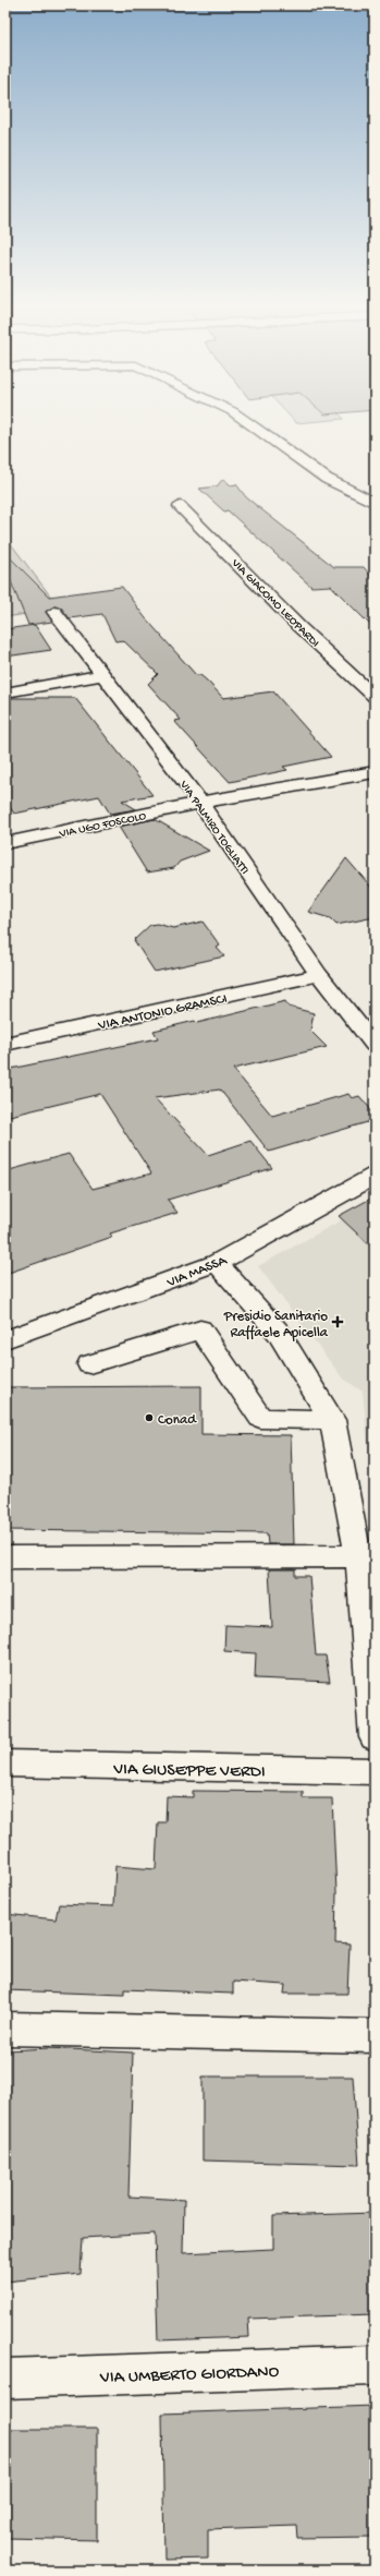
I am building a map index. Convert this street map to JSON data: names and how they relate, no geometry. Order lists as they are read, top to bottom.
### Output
{
  "streets": {
    "street": [
      "VIA GIACOMO LEOPARDI",
      "VIA UGO FOSCOLO",
      "VIA PALMIRO TOGLIATTI",
      "VIA ANTONIO GRAMSCI",
      "VIA MASSA",
      "VIA GIUSEPPE VERDI",
      "VIA UMBERTO GIORDANO"
    ]
  },
  "crossings": [
    ["VIA UGO FOSCOLO", "VIA PALMIRO TOGLIATTI"],
    ["VIA PALMIRO TOGLIATTI", "VIA ANTONIO GRAMSCI"]
  ],
  "places": {
    "health": ["Presidio Sanitario Raffaele Apicella"],
    "other": ["Conad"]
  }
}
